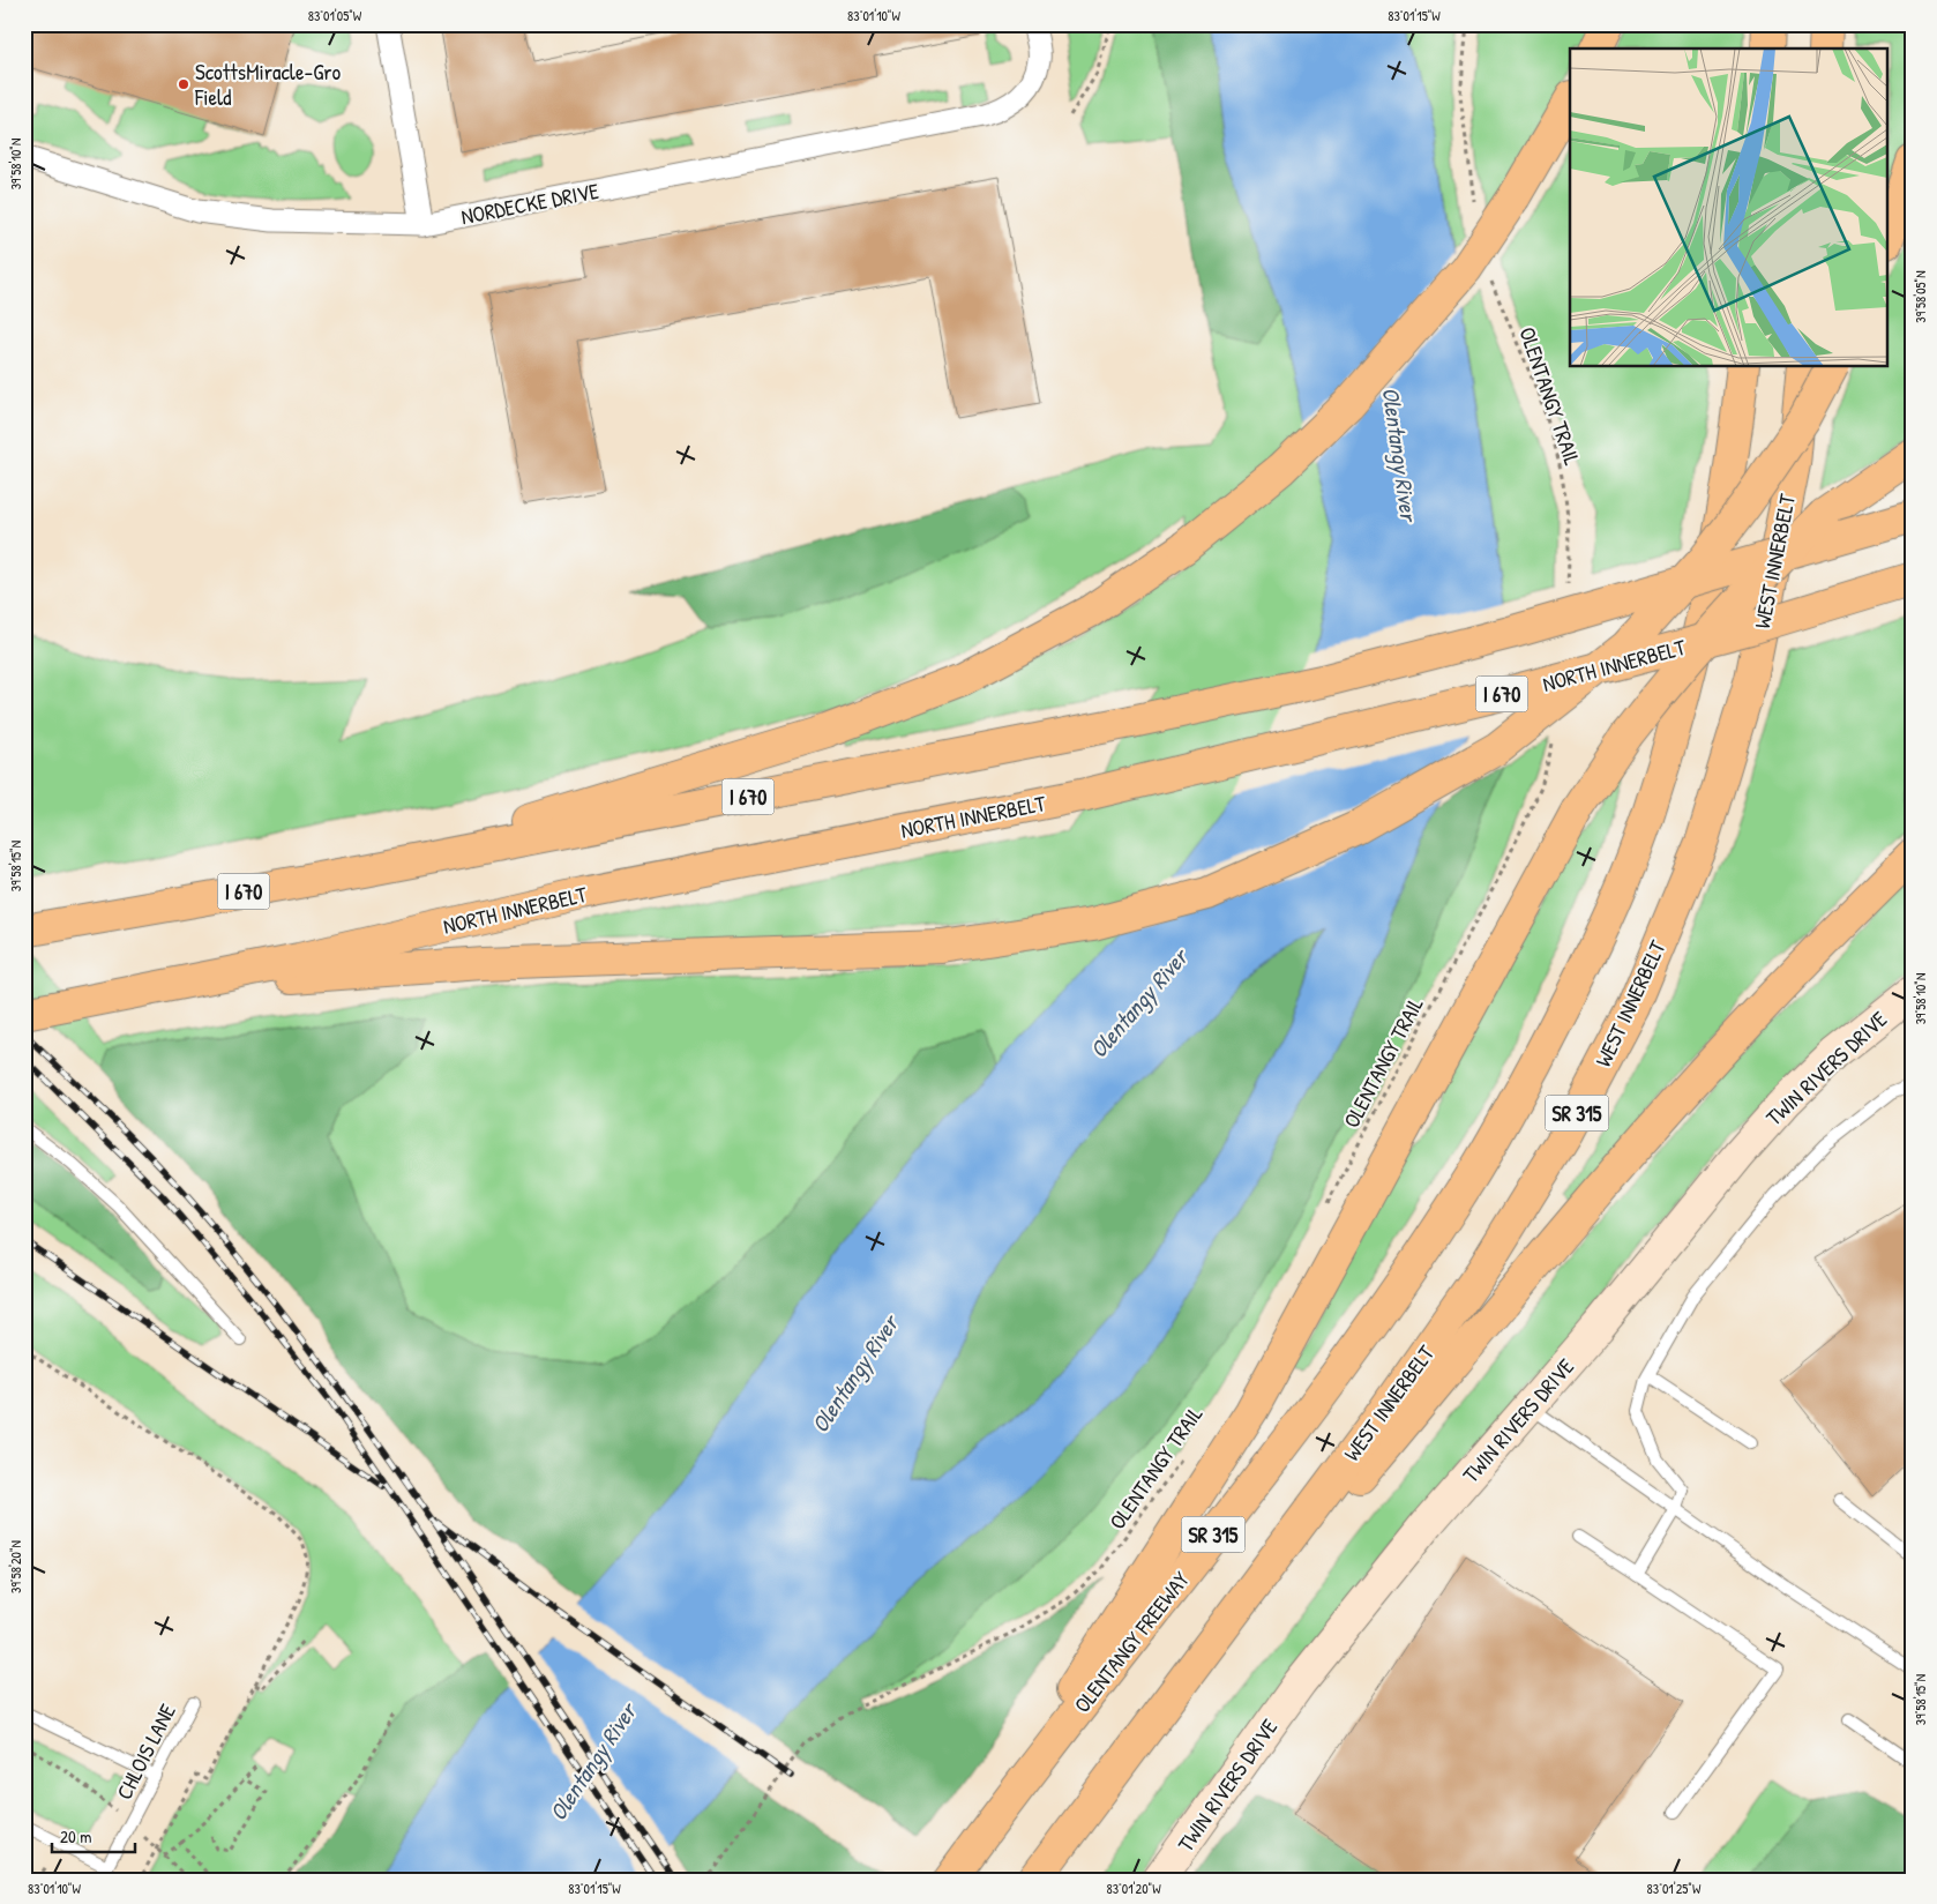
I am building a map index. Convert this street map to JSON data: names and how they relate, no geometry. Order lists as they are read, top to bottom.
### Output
{
  "streets": {
    "highway": [
      "WEST INNERBELT",
      "NORTH INNERBELT",
      "I 670",
      "SR 315",
      "OLENTANGY FREEWAY"
    ],
    "main road": ["TWIN RIVERS DRIVE"],
    "street": ["NORDECKE DRIVE"],
    "lane": ["CHLOIS LANE"],
    "path": ["OLENTANGY TRAIL"]
  },
  "crossings": [
    ["WEST INNERBELT", "SR 315"]
  ],
  "water": ["Olentangy River"],
  "places": ["ScottsMiracle-Gro Field"],
  "scale_bar": "20 m",
  "coordinates": [
    "83°01'05\"W",
    "83°01'10\"W",
    "83°01'15\"W",
    "39°58'10\"N",
    "39°58'05\"N",
    "39°58'15\"N",
    "39°58'20\"N",
    "83°01'20\"W",
    "83°01'25\"W"
  ]
}
